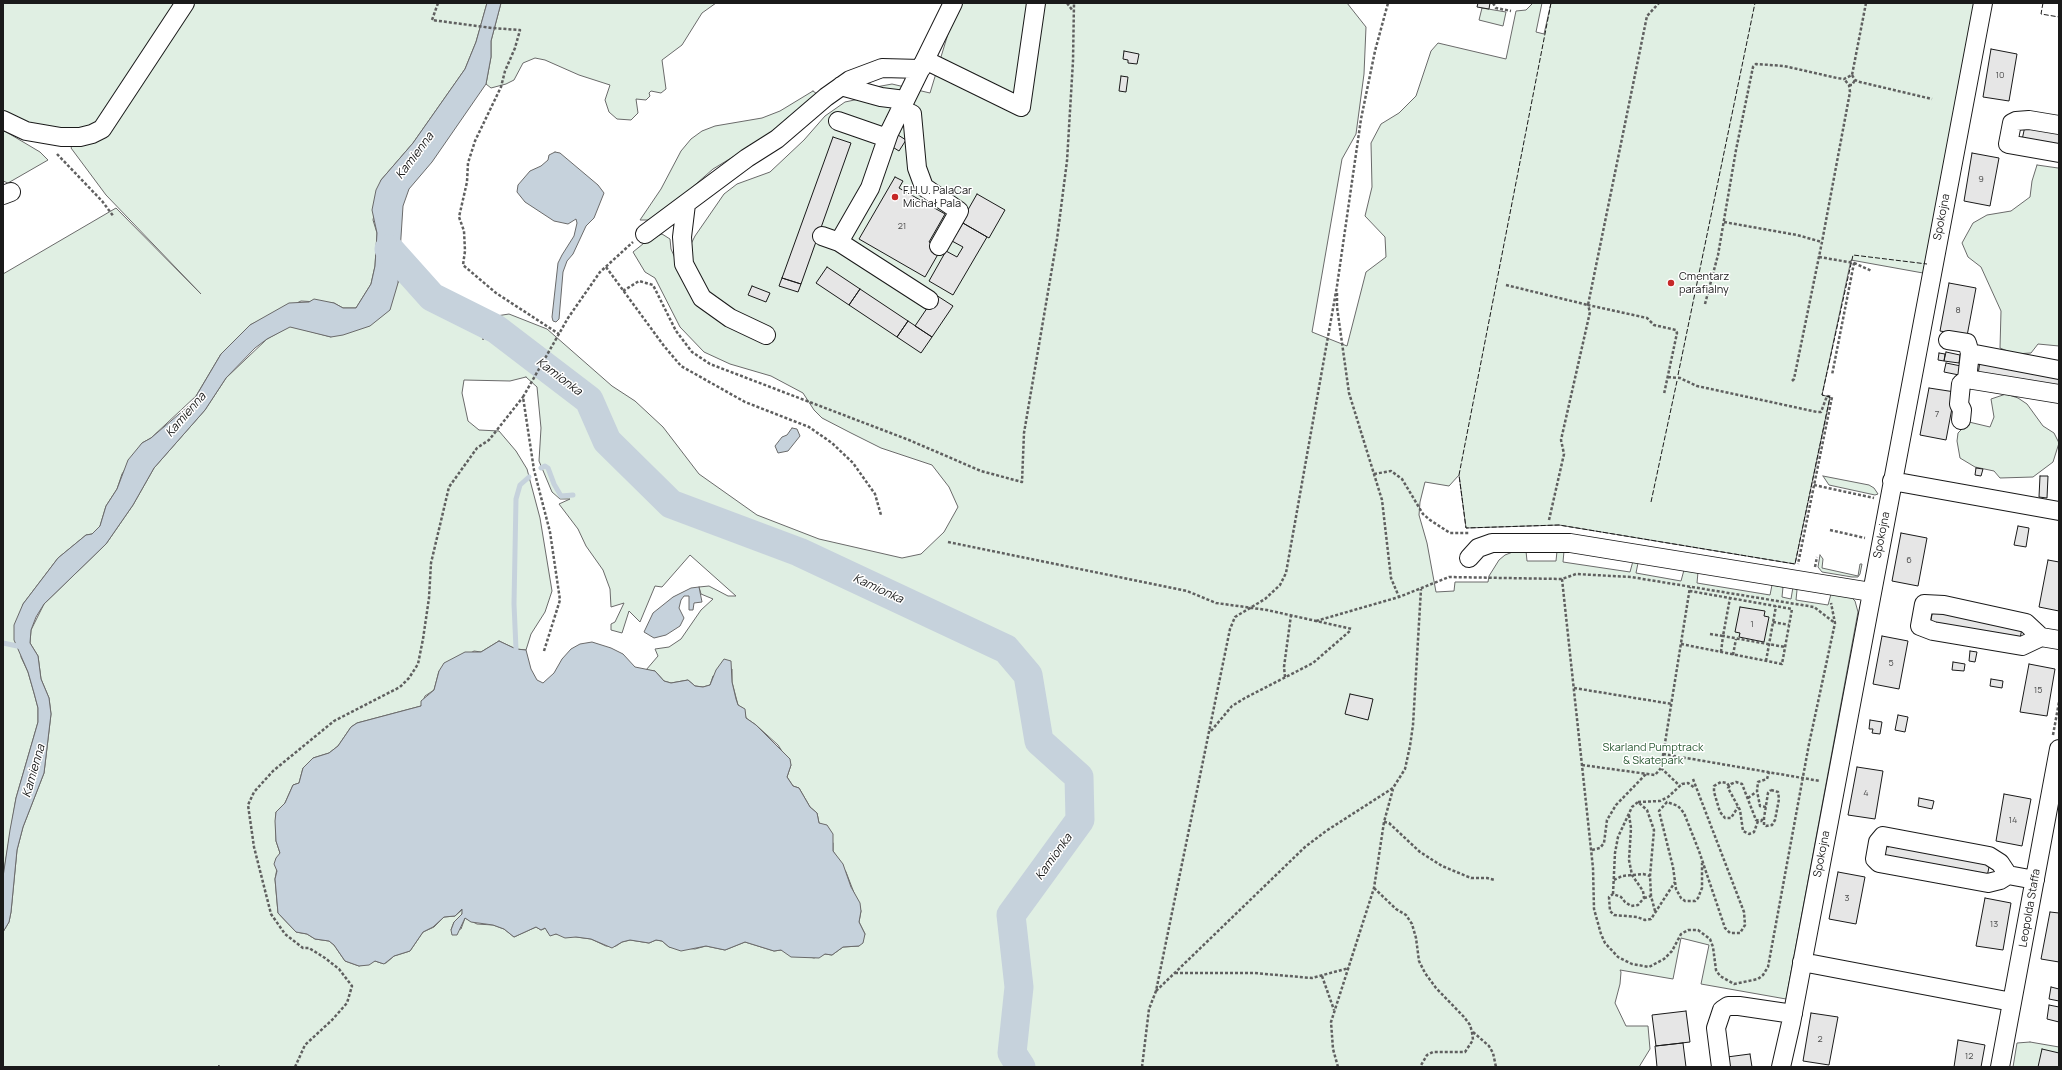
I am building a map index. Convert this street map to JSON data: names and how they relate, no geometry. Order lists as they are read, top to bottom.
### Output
{
  "streets": {
    "street": ["Spokojna", "Leopolda Staffa"]
  },
  "water": ["Kamienna", "Kamionka"],
  "parks": ["Skarland Pumptrack & Skatepark"],
  "places": ["F.H.U. PalaCar Michał Pala", "Cmentarz parafialny"],
  "house_numbers": [
    "10",
    "9",
    "21",
    "8",
    "7",
    "6",
    "1",
    "5",
    "15",
    "4",
    "14",
    "3",
    "13",
    "2",
    "12"
  ]
}
